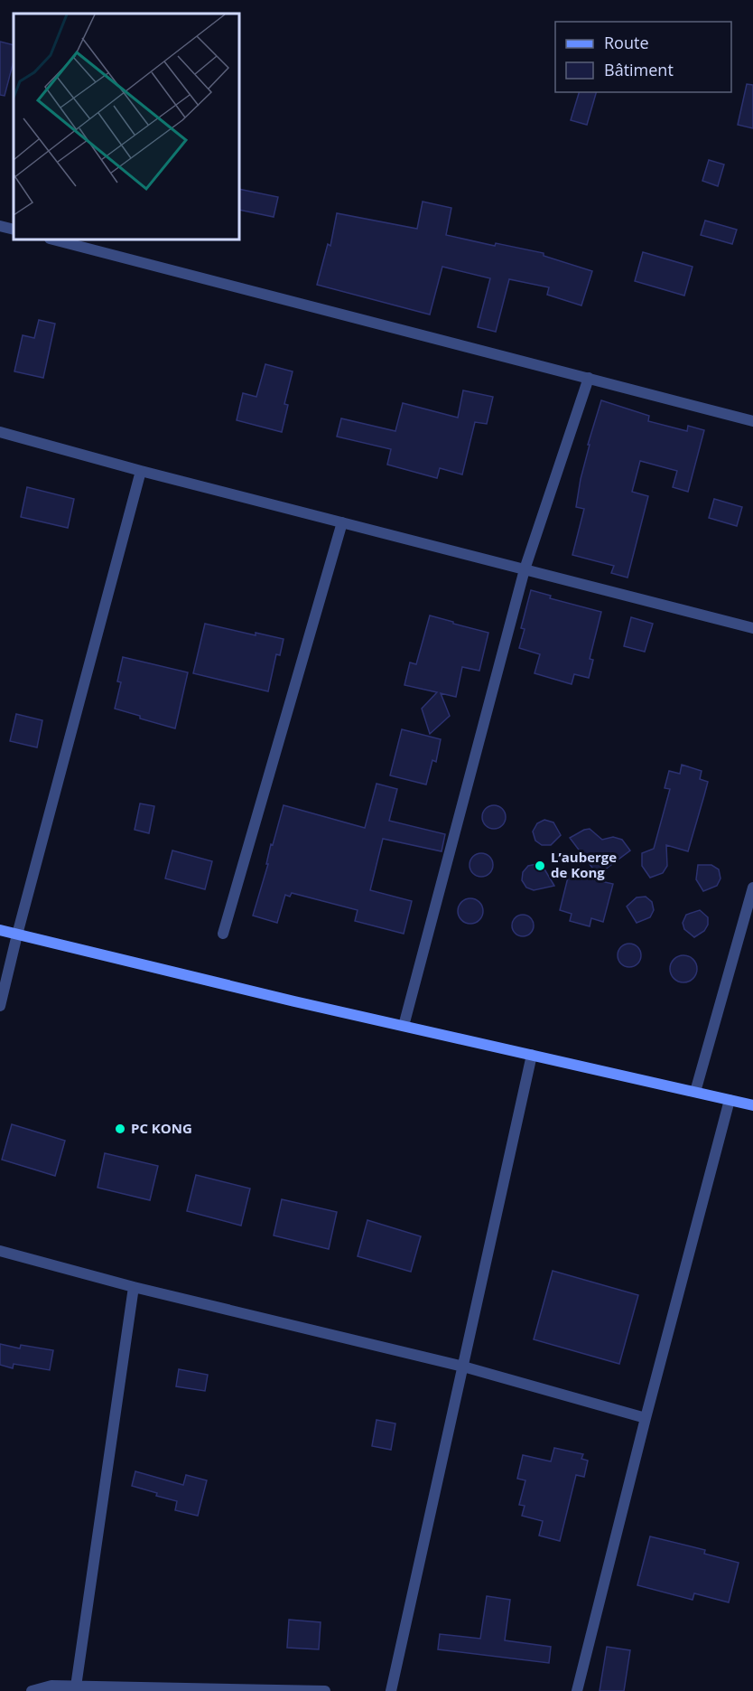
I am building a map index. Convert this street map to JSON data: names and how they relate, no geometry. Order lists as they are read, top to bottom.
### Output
{
  "places": ["L’auberge de Kong", "PC KONG"],
  "legend": ["Route", "Bâtiment"]
}
